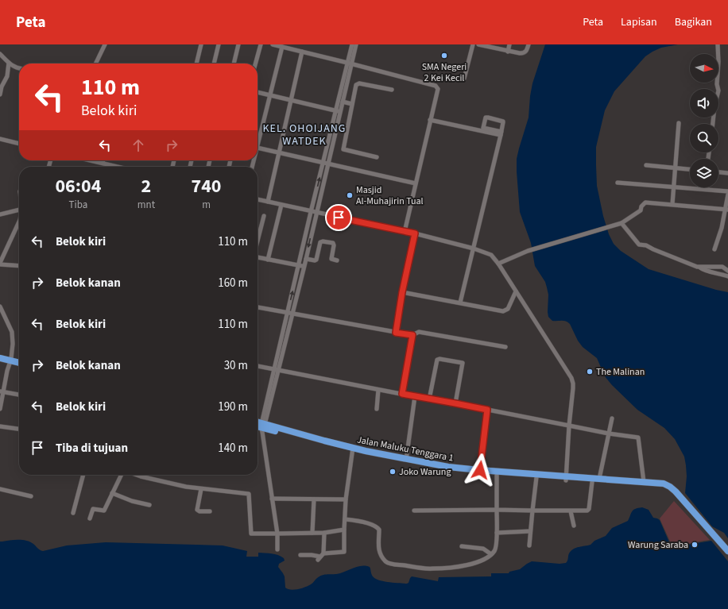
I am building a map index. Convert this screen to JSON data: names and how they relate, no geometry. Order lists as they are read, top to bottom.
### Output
{
  "streets": {
    "highway": ["Jalan Maluku Tenggara 1"]
  },
  "districts": ["KEL. OHOIJANG WATDEK"],
  "places": [
    "SMA Negeri 2 Kei Kecil",
    "Masjid Al-Muhajirin Tual",
    "The Malinan",
    "Joko Warung",
    "Warung Saraba"
  ],
  "north": "right",
  "page": {
    "header": "Peta",
    "nav": ["Peta", "Lapisan", "Bagikan"],
    "turn": ["110 m", "Belok kiri"],
    "eta": [
      "06:04",
      "Tiba",
      "2",
      "mnt",
      "740",
      "m"
    ],
    "list": [
      {
        "name": "Belok kiri",
        "value": "110 m"
      },
      {
        "name": "Belok kanan",
        "value": "160 m"
      },
      {
        "name": "Belok kiri",
        "value": "110 m"
      },
      {
        "name": "Belok kanan",
        "value": "30 m"
      },
      {
        "name": "Belok kiri",
        "value": "190 m"
      },
      {
        "name": "Tiba di tujuan",
        "value": "140 m"
      }
    ]
  }
}
